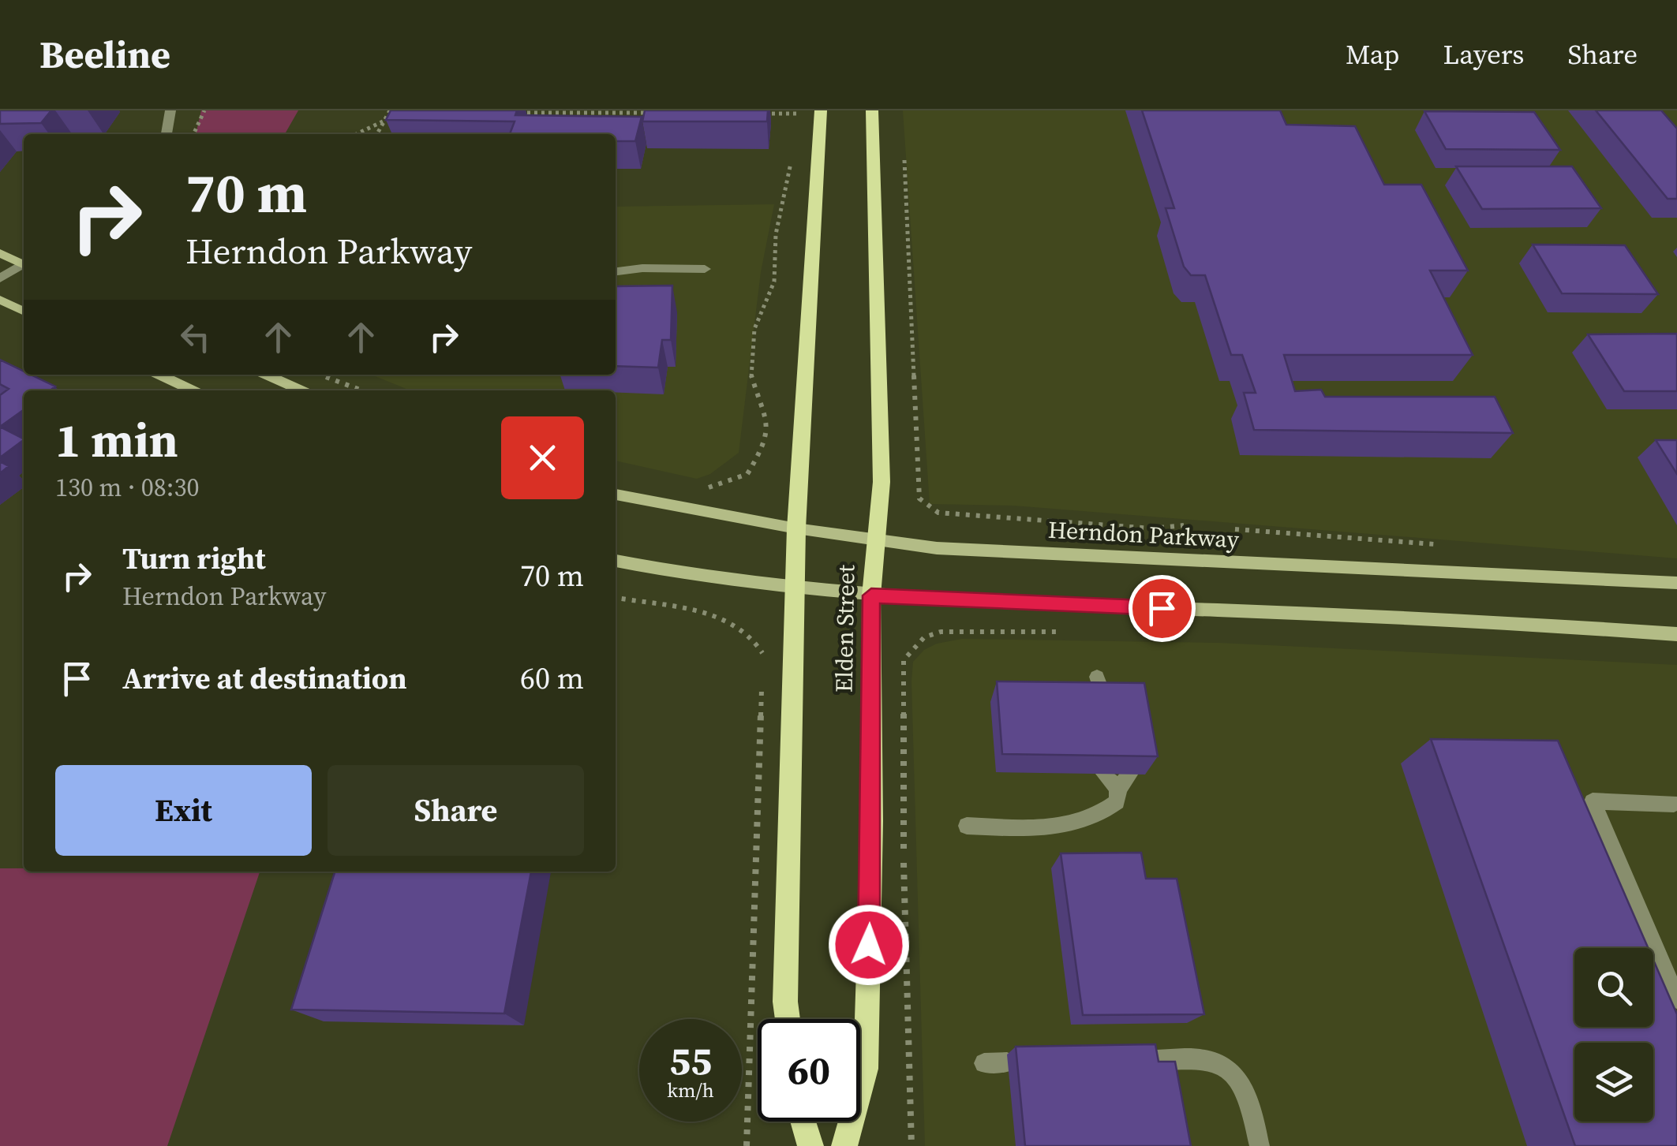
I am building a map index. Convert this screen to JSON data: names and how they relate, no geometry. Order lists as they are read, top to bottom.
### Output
{
  "streets": {
    "main road": ["Herndon Parkway", "Elden Street"]
  },
  "crossings": [
    ["Herndon Parkway", "Elden Street"]
  ],
  "page": {
    "header": "Beeline",
    "nav": ["Map", "Layers", "Share"],
    "turn": ["70 m", "Herndon Parkway"],
    "heading": ["1 min", "130 m · 08:30"],
    "list": [
      {
        "name": "Turn right",
        "note": "Herndon Parkway",
        "value": "70 m"
      },
      {
        "name": "Arrive at destination",
        "value": "60 m"
      }
    ],
    "buttons": ["Exit", "Share"],
    "speed": "55 km/h",
    "limit": "60"
  }
}
